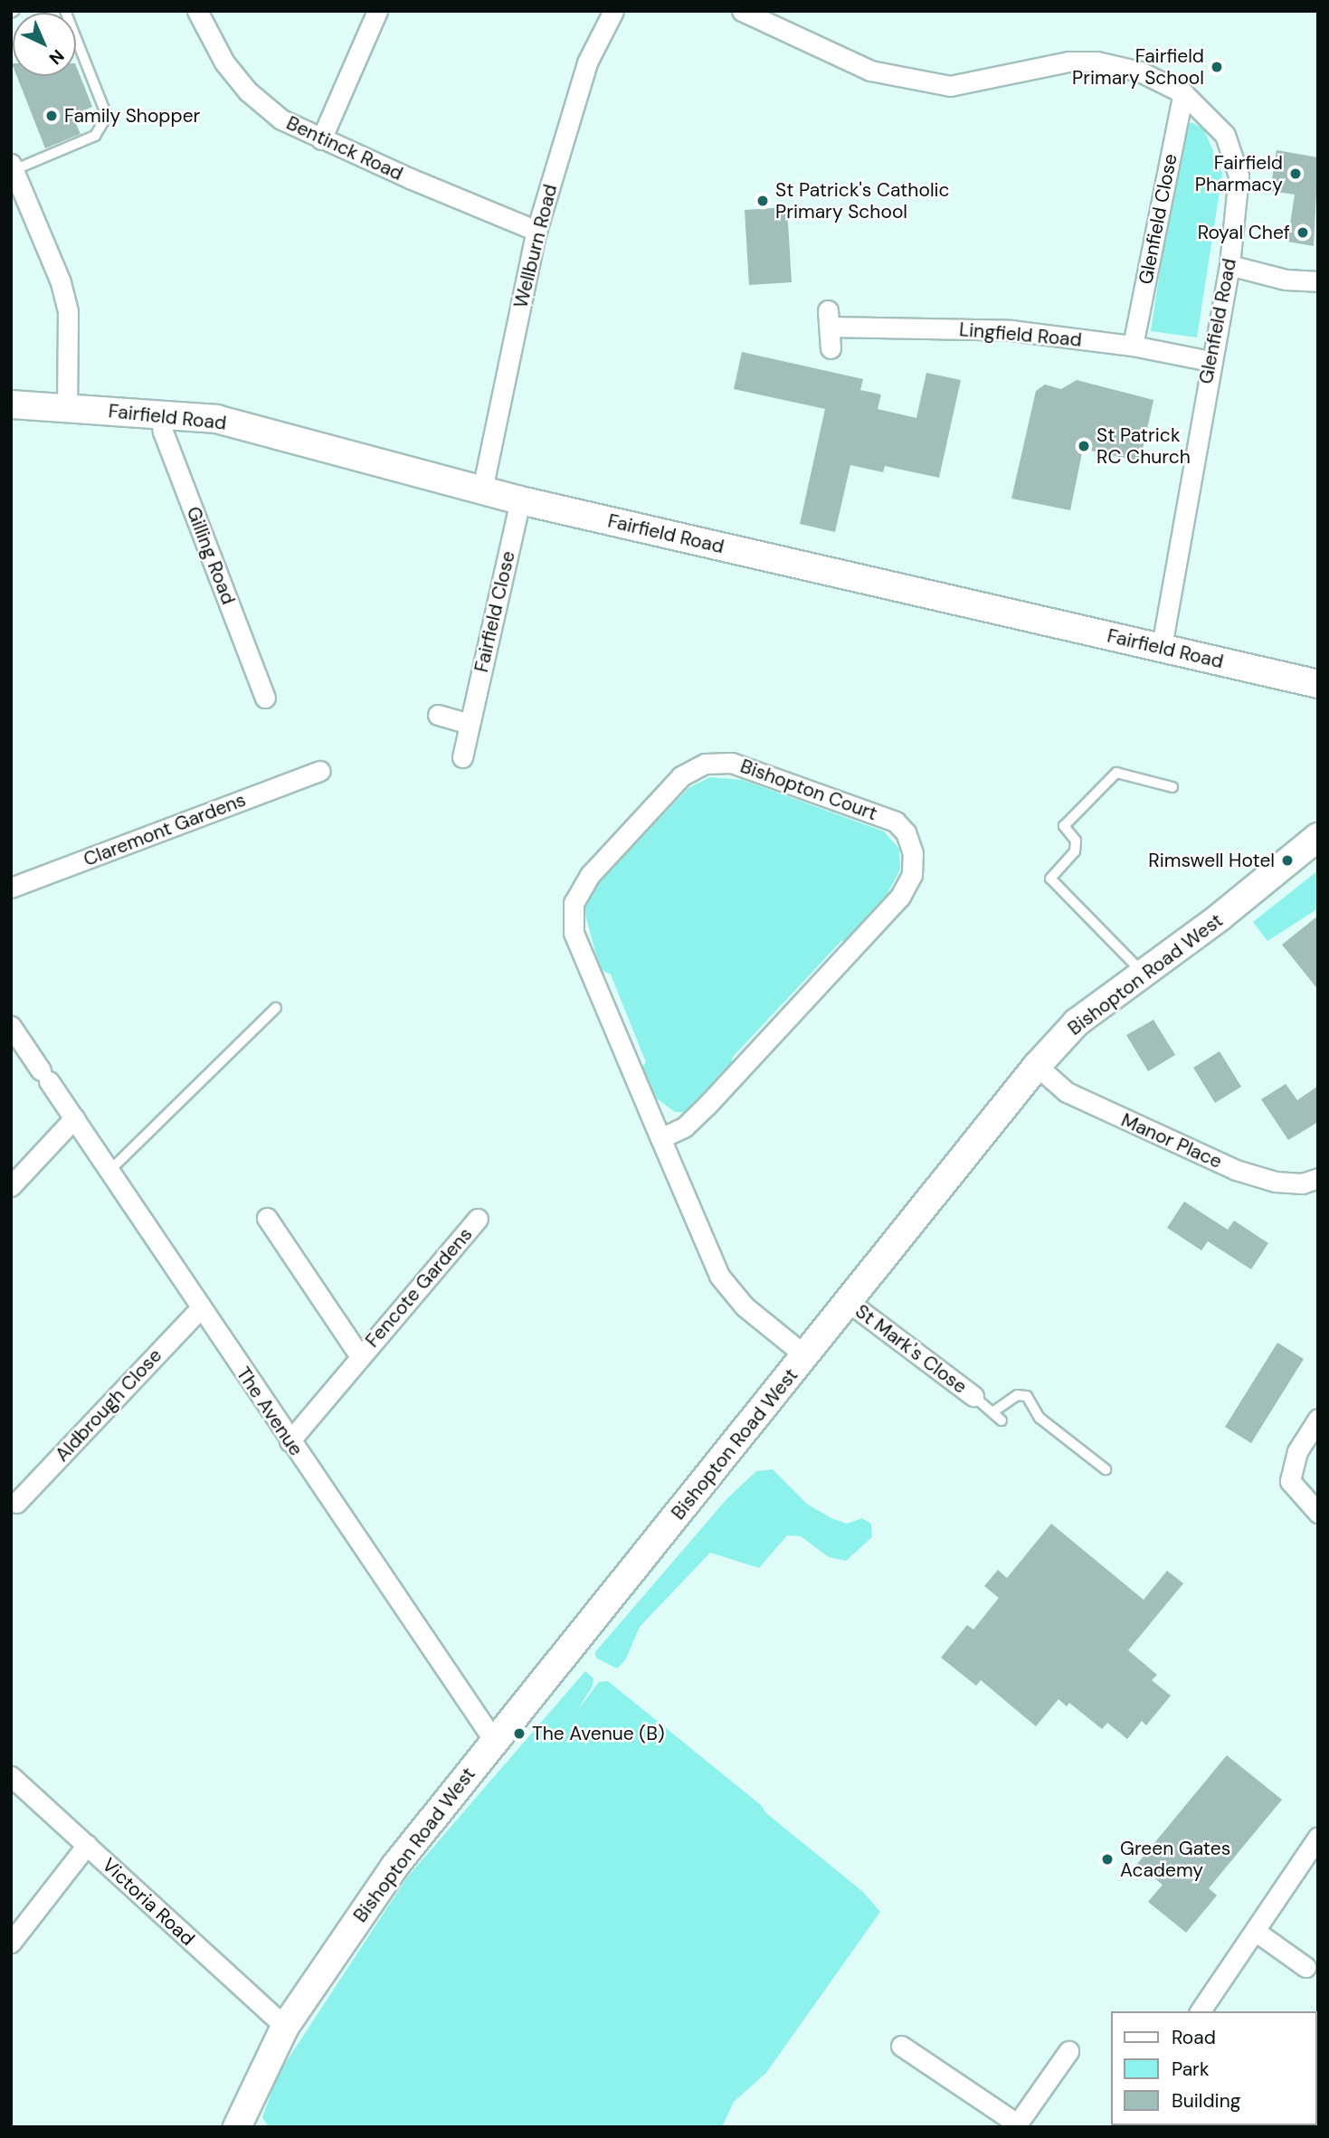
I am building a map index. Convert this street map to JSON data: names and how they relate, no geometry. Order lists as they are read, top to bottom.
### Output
{
  "streets": {
    "street": [
      "Bentinck Road",
      "Glenfield Close",
      "Wellburn Road",
      "Glenfield Road",
      "Lingfield Road",
      "Fairfield Road",
      "Gilling Road",
      "Fairfield Close",
      "Bishopton Court",
      "Claremont Gardens",
      "Bishopton Road West",
      "Manor Place",
      "Fencote Gardens",
      "St Mark's Close",
      "Aldbrough Close",
      "The Avenue",
      "Victoria Road"
    ]
  },
  "crossings": [
    ["Bentinck Road", "Wellburn Road"],
    ["Glenfield Close", "Glenfield Road"],
    ["Glenfield Close", "Lingfield Road"],
    ["Wellburn Road", "Fairfield Road"],
    ["Glenfield Road", "Lingfield Road"],
    ["Glenfield Road", "Fairfield Road"],
    ["Fairfield Road", "Gilling Road"],
    ["Fairfield Road", "Fairfield Close"],
    ["Bishopton Court", "Bishopton Road West"],
    ["Bishopton Road West", "Manor Place"],
    ["Bishopton Road West", "St Mark's Close"],
    ["Bishopton Road West", "The Avenue"],
    ["Bishopton Road West", "Victoria Road"],
    ["Fencote Gardens", "The Avenue"],
    ["Aldbrough Close", "The Avenue"]
  ],
  "places": [
    "Fairfield Primary School",
    "Family Shopper",
    "Fairfield Pharmacy",
    "St Patrick's Catholic Primary School",
    "Royal Chef",
    "St Patrick RC Church",
    "Rimswell Hotel",
    "The Avenue (B)",
    "Green Gates Academy"
  ],
  "legend": ["Road", "Park", "Building"],
  "north": "bottom right"
}
